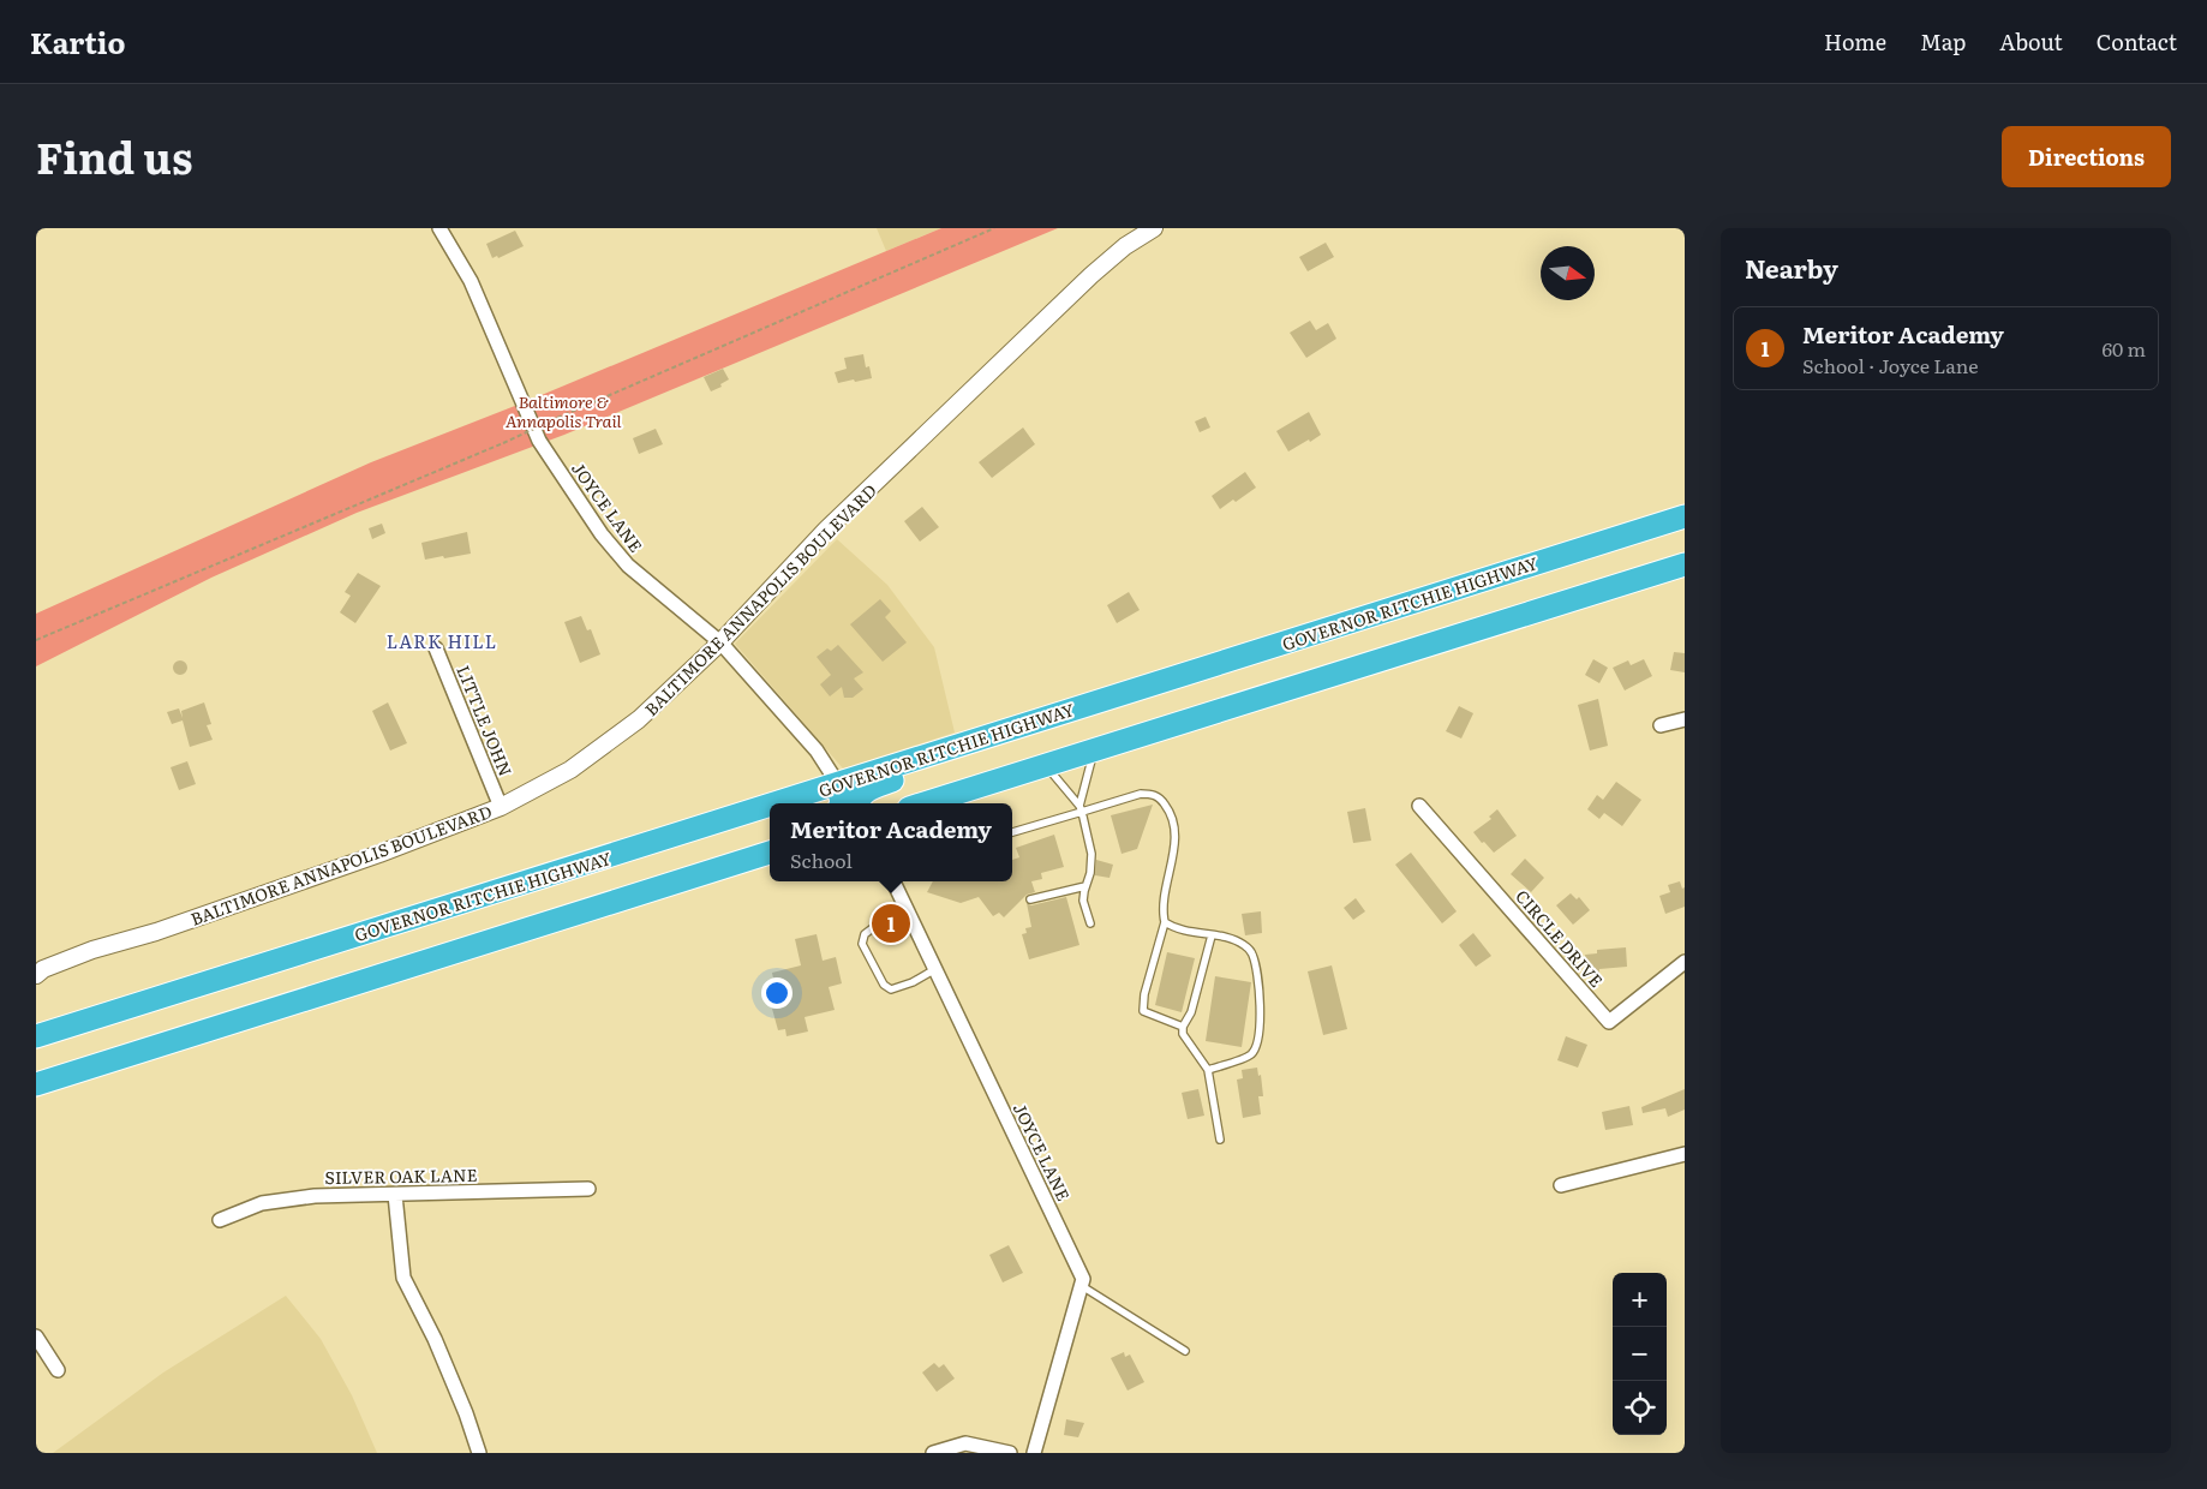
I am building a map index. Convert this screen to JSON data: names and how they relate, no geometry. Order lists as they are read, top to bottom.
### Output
{
  "streets": {
    "highway": ["GOVERNOR RITCHIE HIGHWAY"],
    "street": [
      "JOYCE LANE",
      "BALTIMORE ANNAPOLIS BOULEVARD",
      "LITTLE JOHN",
      "CIRCLE DRIVE",
      "SILVER OAK LANE"
    ]
  },
  "crossings": [
    ["JOYCE LANE", "BALTIMORE ANNAPOLIS BOULEVARD"],
    ["JOYCE LANE", "GOVERNOR RITCHIE HIGHWAY"],
    ["BALTIMORE ANNAPOLIS BOULEVARD", "LITTLE JOHN"]
  ],
  "districts": ["LARK HILL"],
  "parks": ["Baltimore & Annapolis Trail"],
  "north": "right",
  "page": {
    "header": "Kartio",
    "nav": [
      "Home",
      "Map",
      "About",
      "Contact"
    ],
    "title": "Find us",
    "buttons": "Directions",
    "heading": "Nearby",
    "list": [
      {
        "mark": "1",
        "name": "Meritor Academy",
        "note": "School · Joyce Lane",
        "value": "60 m"
      }
    ],
    "popup": ["Meritor Academy", "School"],
    "pins": "1",
    "map_buttons": ["+", "−"]
  }
}
